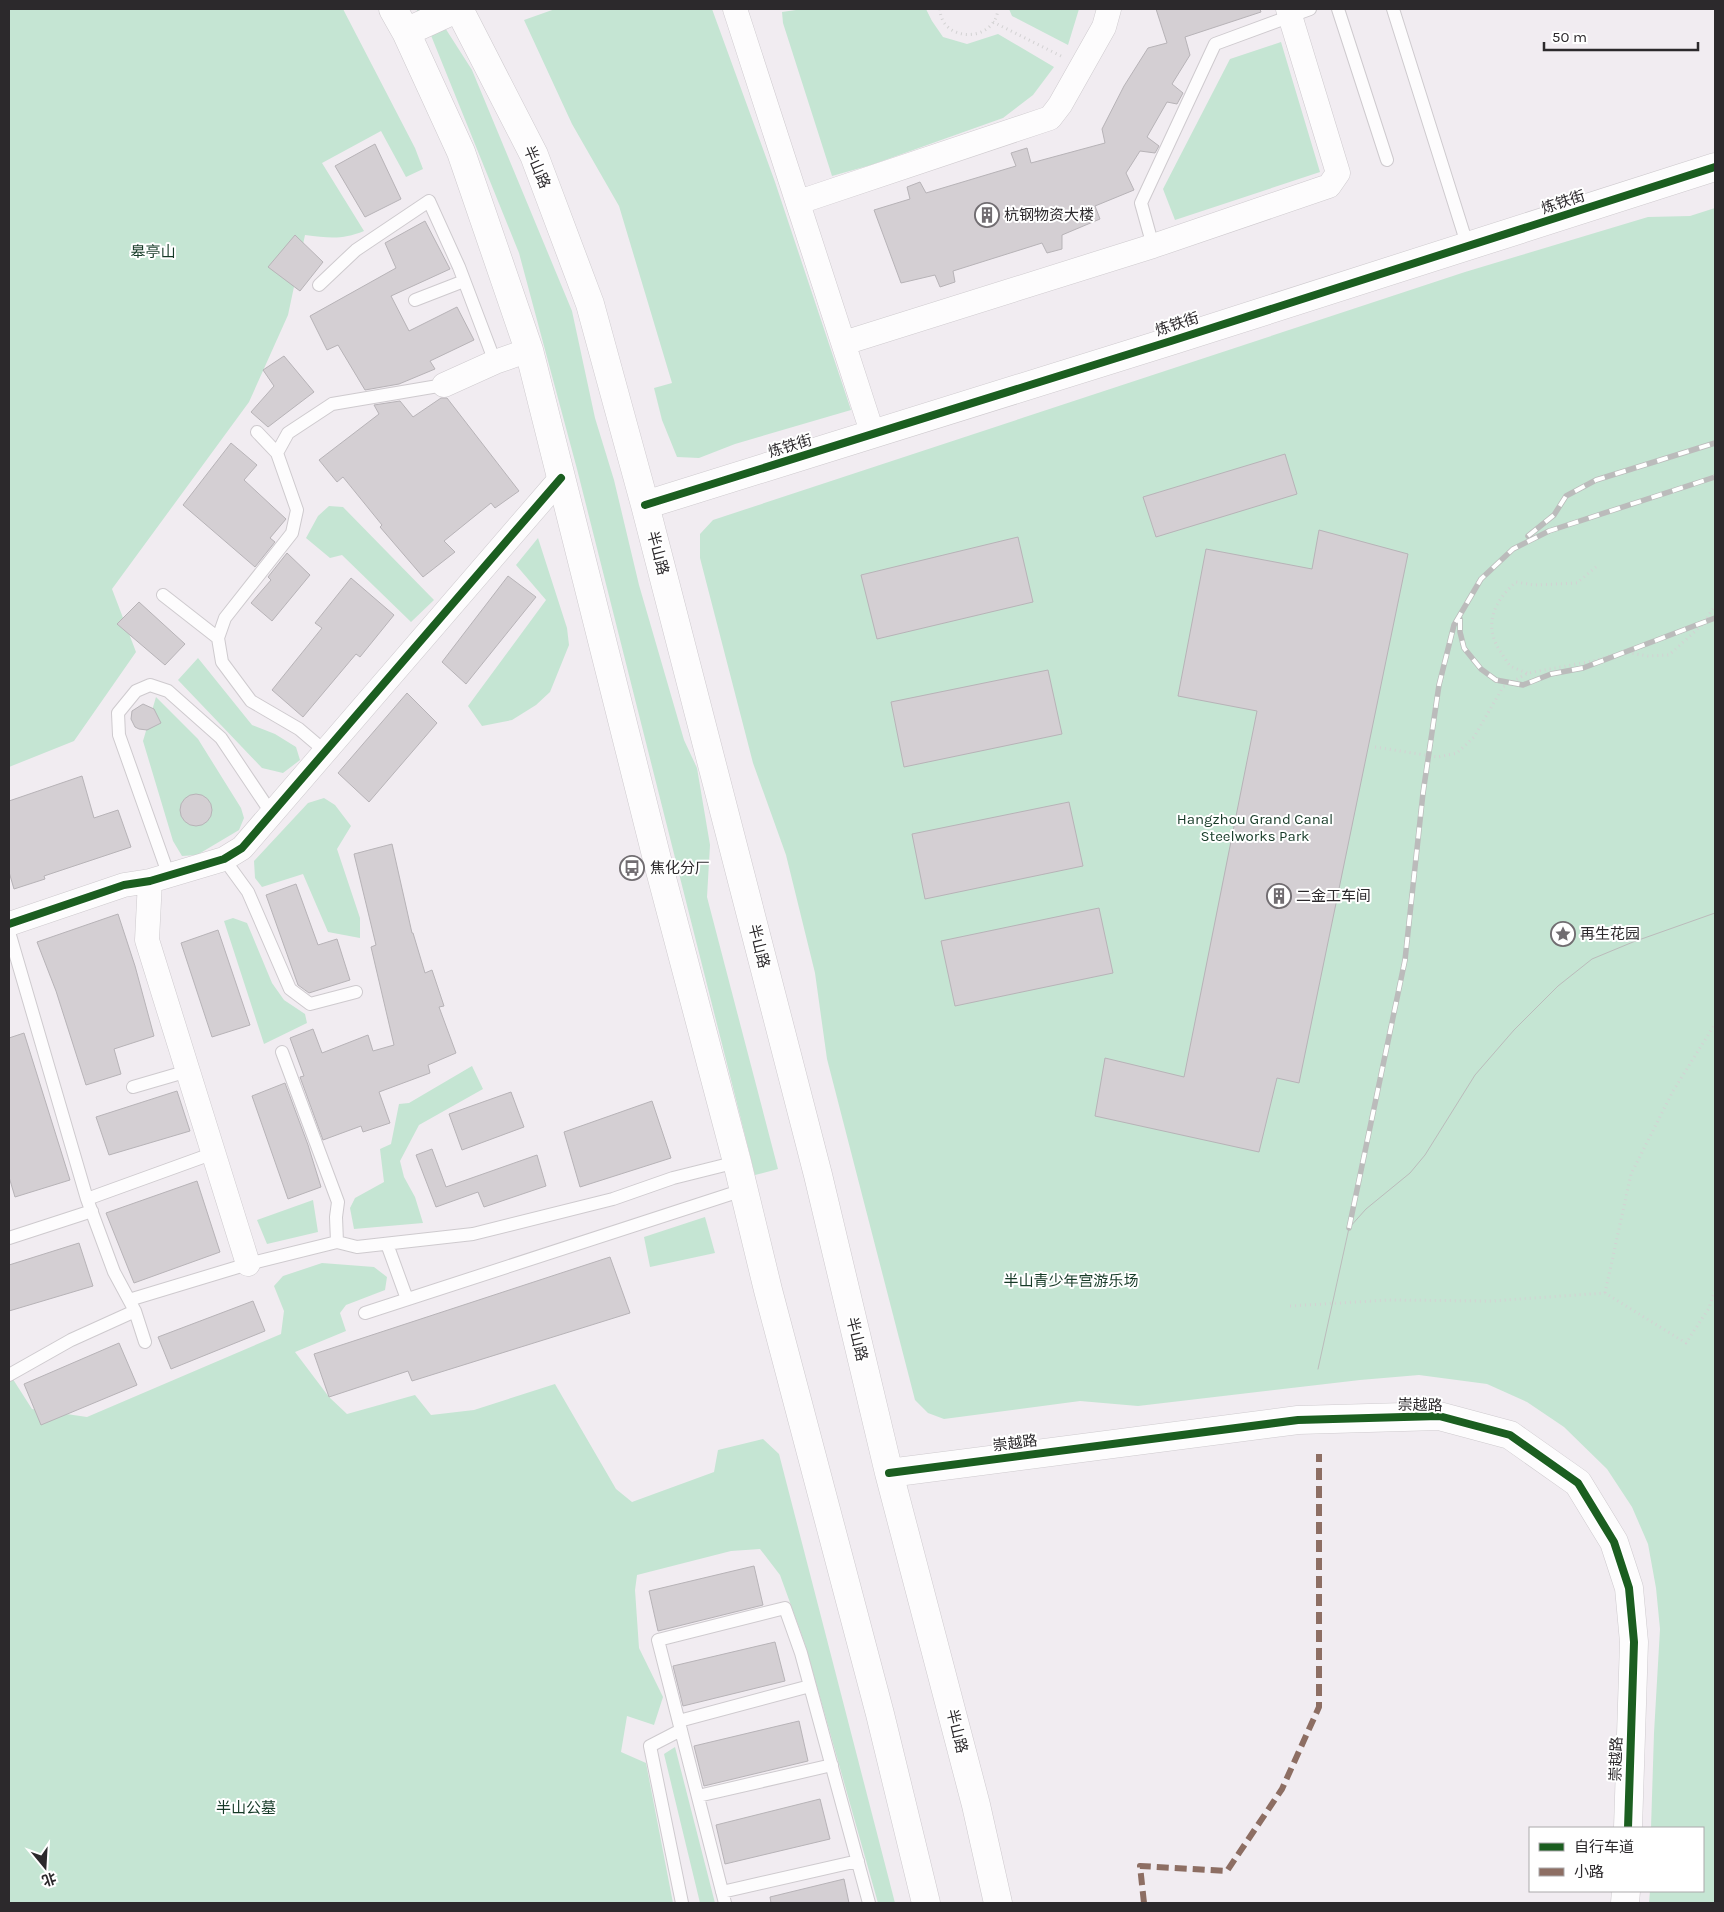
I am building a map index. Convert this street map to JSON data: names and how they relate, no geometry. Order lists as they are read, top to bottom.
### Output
{
  "streets": {
    "main road": ["半山路", "炼铁街", "崇越路"]
  },
  "crossings": [
    ["半山路", "炼铁街"],
    ["半山路", "崇越路"]
  ],
  "parks": [
    "皋亭山",
    "Hangzhou Grand Canal Steelworks Park",
    "半山青少年宫游乐场",
    "半山公墓"
  ],
  "places": {
    "building": ["杭钢物资大楼", "二金工车间"],
    "bus stop": ["焦化分厂"],
    "place": ["再生花园"]
  },
  "legend": ["自行车道", "小路"],
  "scale_bar": "50 m",
  "north": "bottom"
}
